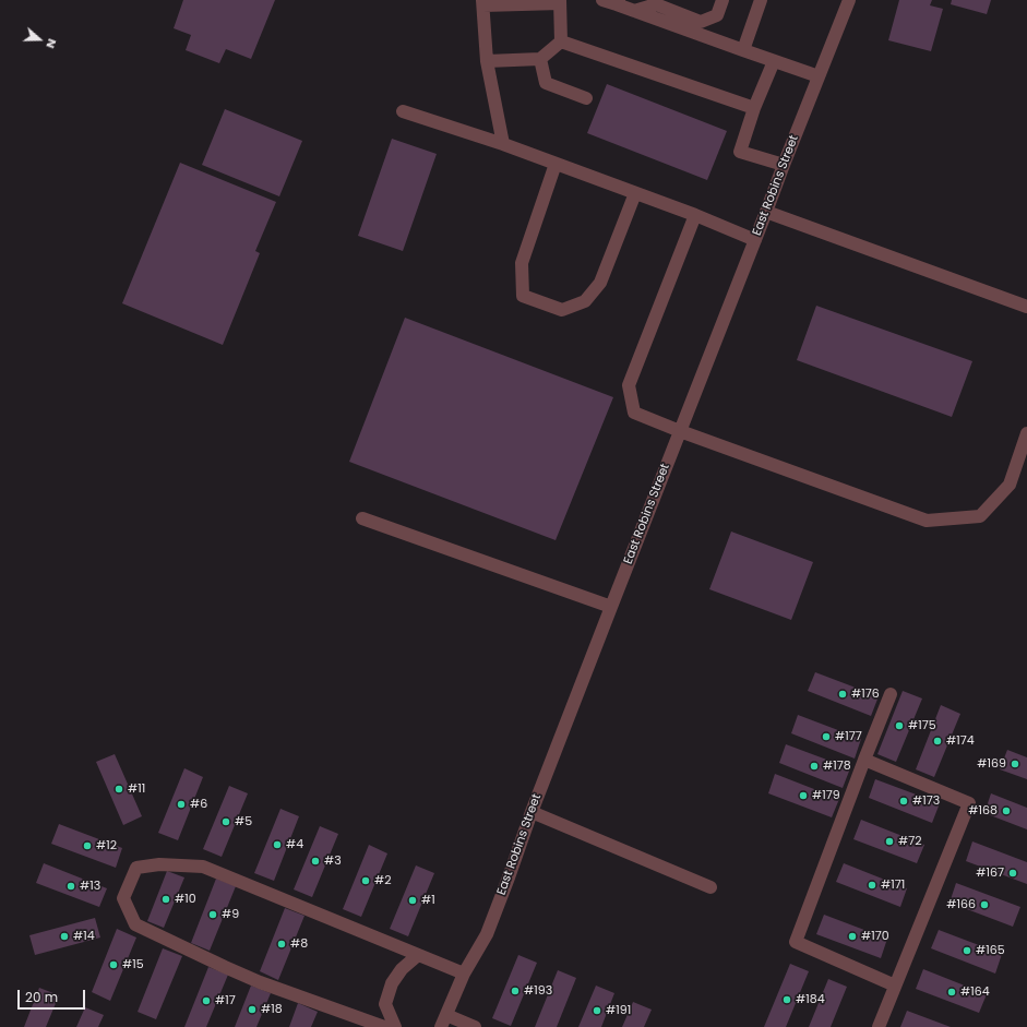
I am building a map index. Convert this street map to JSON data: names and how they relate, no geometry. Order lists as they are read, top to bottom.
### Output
{
  "streets": {
    "street": ["East Robins Street"]
  },
  "places": [
    "#176",
    "#175",
    "#177",
    "#174",
    "#169",
    "#178",
    "#11",
    "#179",
    "#173",
    "#6",
    "#168",
    "#5",
    "#72",
    "#4",
    "#12",
    "#3",
    "#167",
    "#2",
    "#171",
    "#13",
    "#10",
    "#1",
    "#166",
    "#9",
    "#14",
    "#170",
    "#8",
    "#165",
    "#15",
    "#193",
    "#164",
    "#184",
    "#17",
    "#18",
    "#191"
  ],
  "scale_bar": "20 m",
  "north": "right"
}
